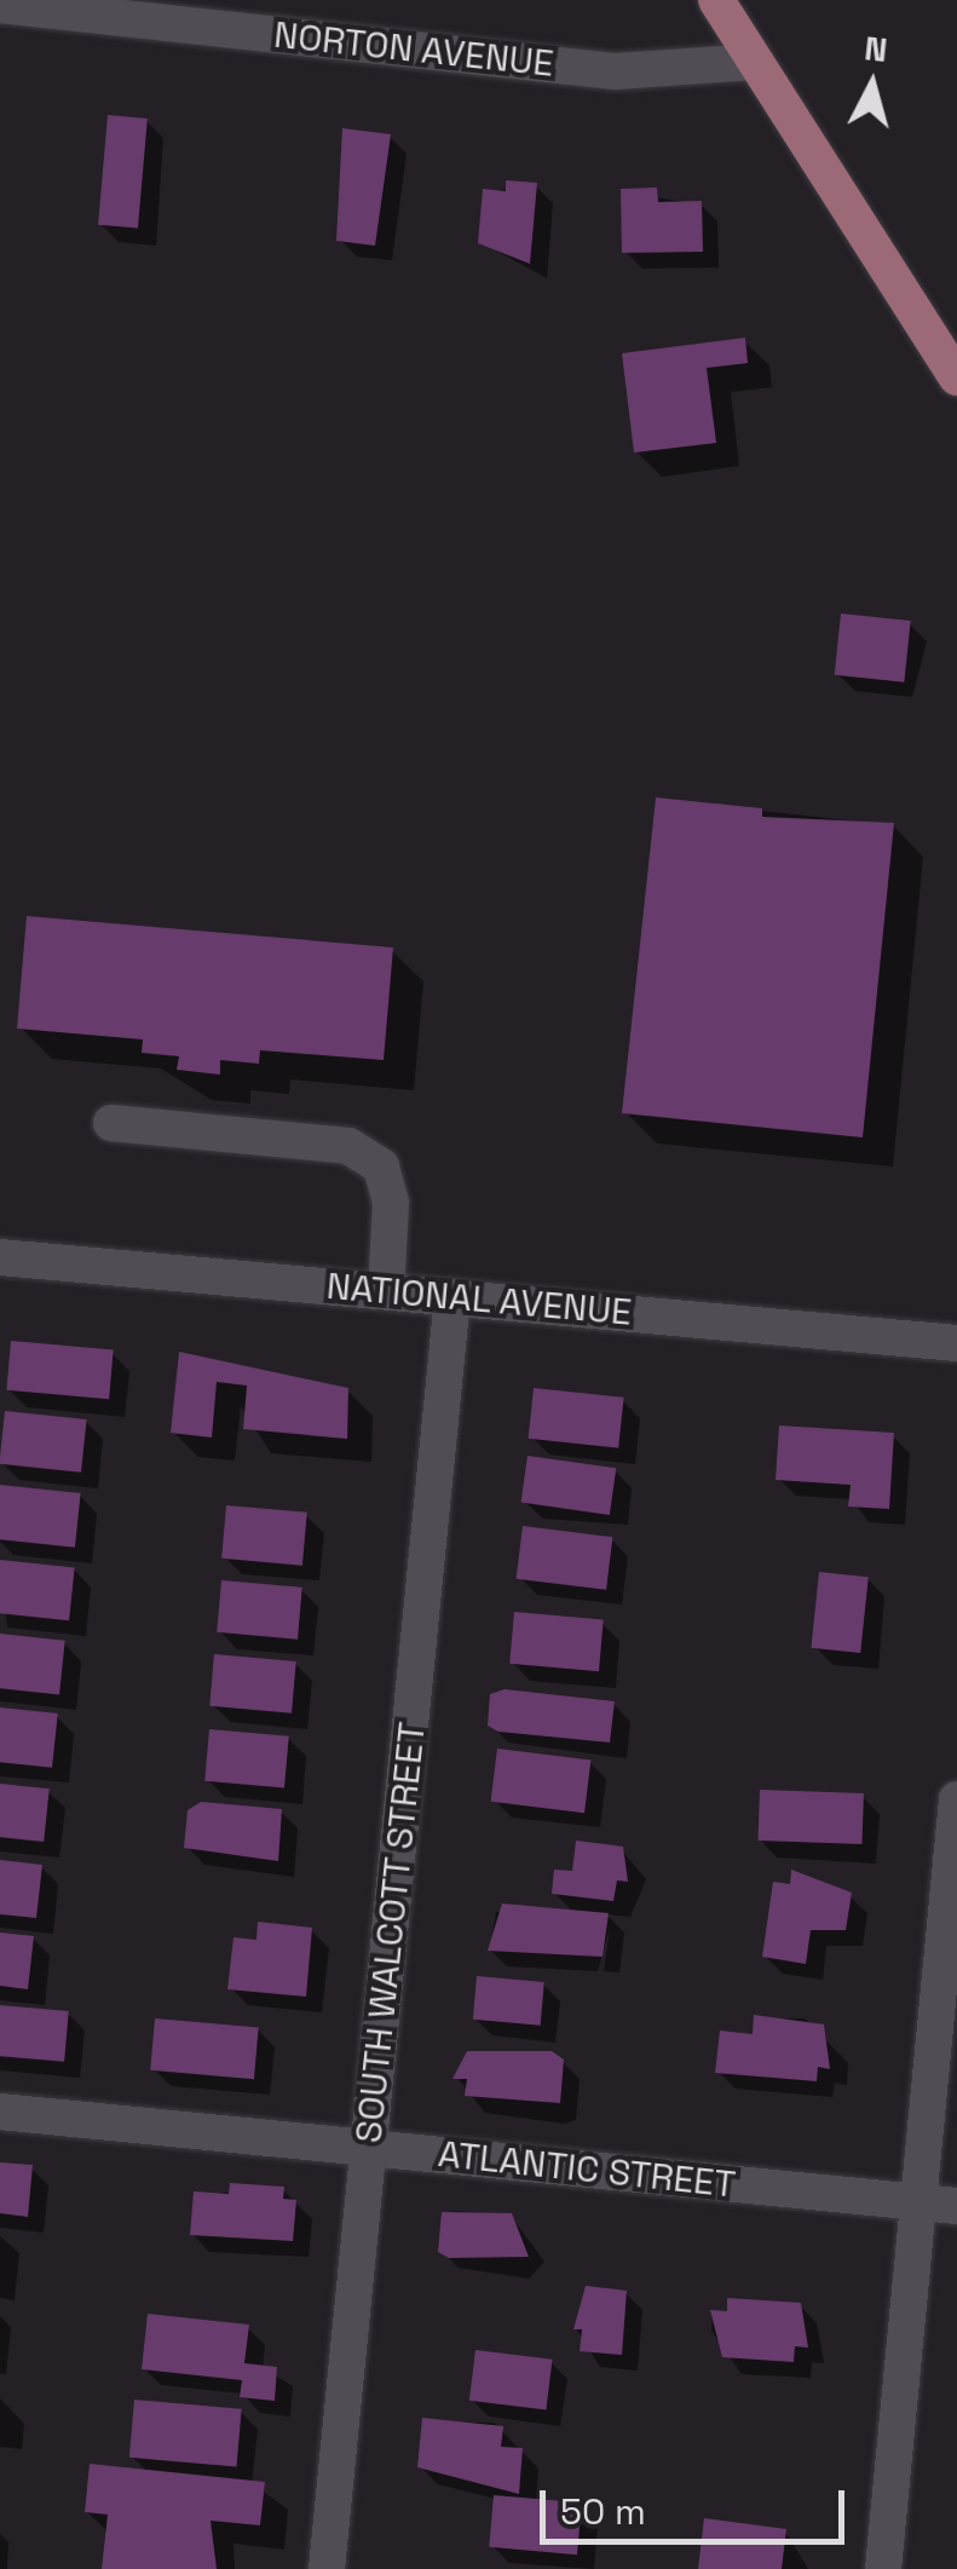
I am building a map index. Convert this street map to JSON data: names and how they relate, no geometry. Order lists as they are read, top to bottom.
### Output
{
  "streets": {
    "street": [
      "NORTON AVENUE",
      "NATIONAL AVENUE",
      "SOUTH WALCOTT STREET",
      "ATLANTIC STREET"
    ]
  },
  "crossings": [
    ["NATIONAL AVENUE", "SOUTH WALCOTT STREET"],
    ["SOUTH WALCOTT STREET", "ATLANTIC STREET"]
  ],
  "scale_bar": "50 m",
  "north": "top"
}
